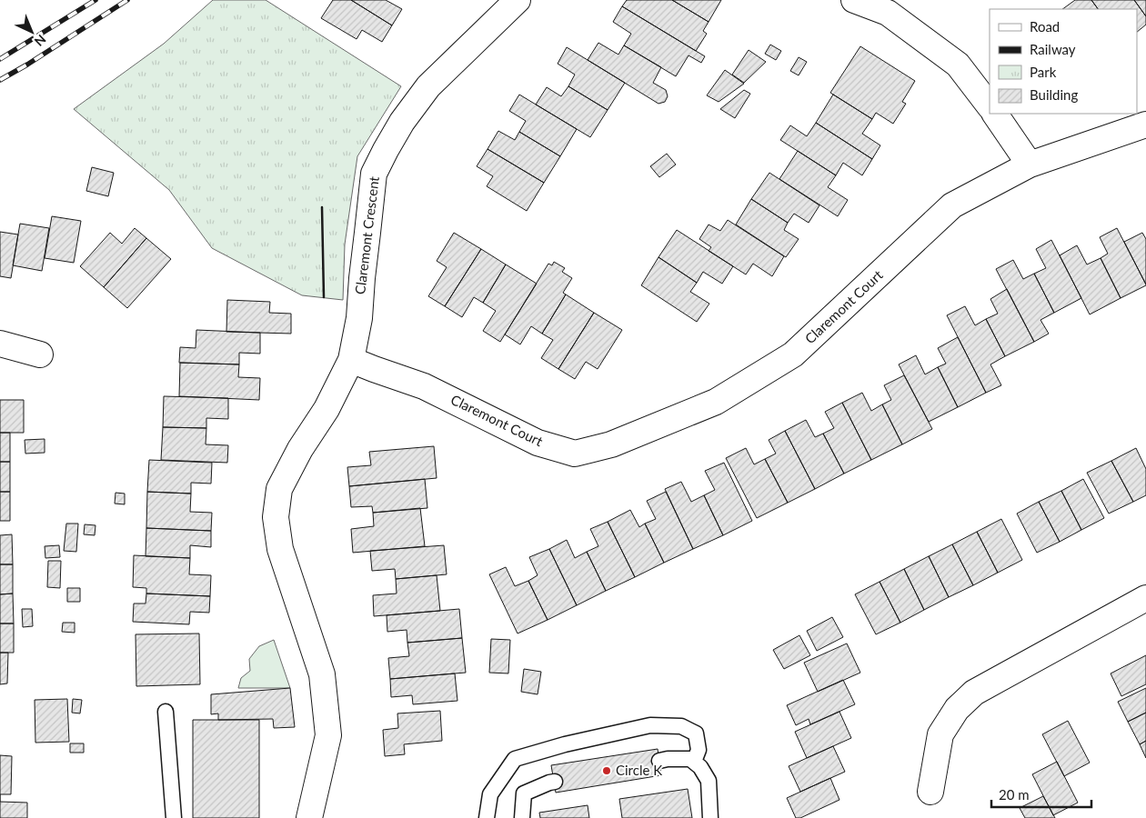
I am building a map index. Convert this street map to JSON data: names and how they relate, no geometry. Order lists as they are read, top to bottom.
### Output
{
  "streets": {
    "street": ["Claremont Crescent", "Claremont Court"]
  },
  "crossings": [
    ["Claremont Crescent", "Claremont Court"]
  ],
  "places": ["Circle K"],
  "legend": [
    "Road",
    "Railway",
    "Park",
    "Building"
  ],
  "scale_bar": "20 m",
  "north": "bottom right"
}
